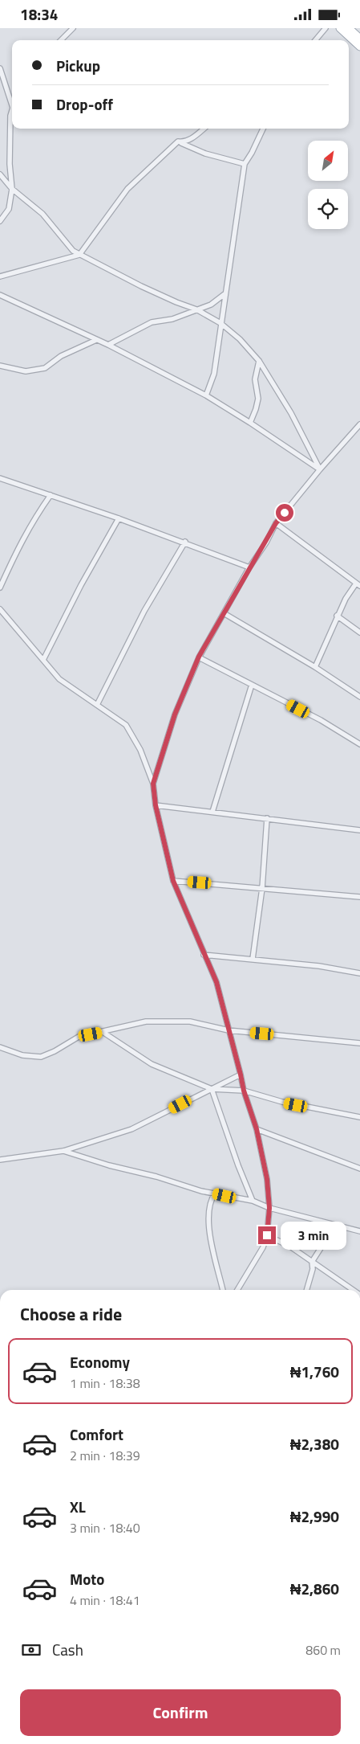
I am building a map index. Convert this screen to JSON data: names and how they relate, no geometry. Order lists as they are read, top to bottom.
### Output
{
  "north": "top right",
  "page": {
    "status": "18:34",
    "banner": ["Pickup", "Drop-off"],
    "bubble": "3 min",
    "heading": "Choose a ride",
    "list": [
      {
        "name": "Economy",
        "note": "1 min · 18:38",
        "value": "₦1,760"
      },
      {
        "name": "Comfort",
        "note": "2 min · 18:39",
        "value": "₦2,380"
      },
      {
        "name": "XL",
        "note": "3 min · 18:40",
        "value": "₦2,990"
      },
      {
        "name": "Moto",
        "note": "4 min · 18:41",
        "value": "₦2,860"
      }
    ],
    "pay": ["Cash", "860 m"],
    "buttons": "Confirm"
  }
}
